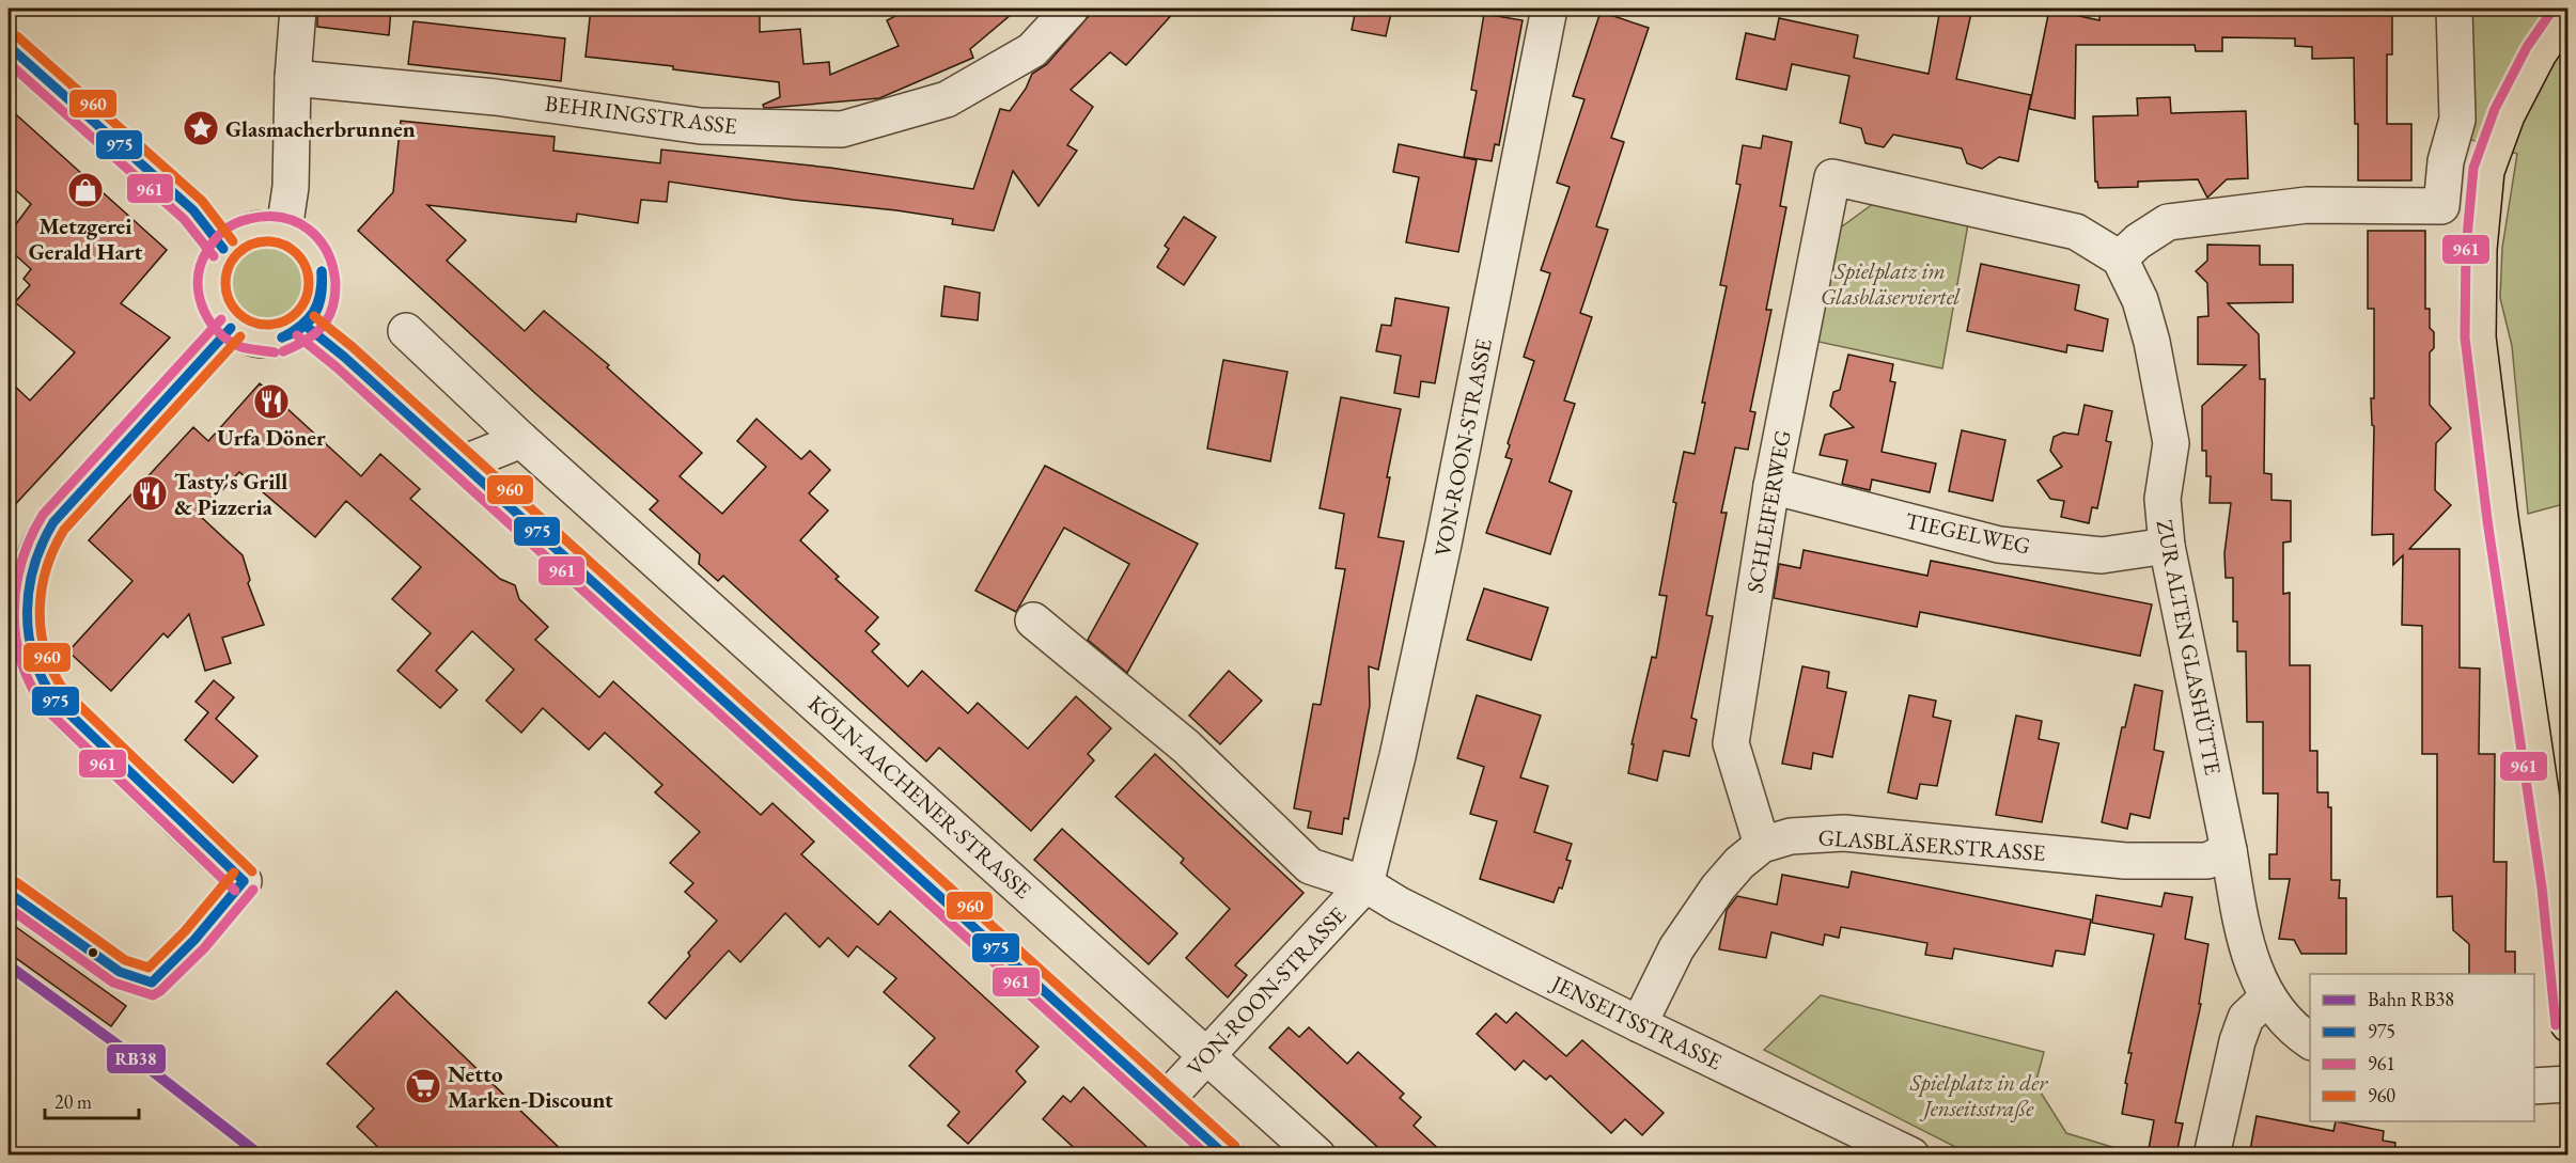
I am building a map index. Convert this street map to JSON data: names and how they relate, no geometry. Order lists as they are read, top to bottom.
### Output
{
  "streets": {
    "street": [
      "BEHRINGSTRASSE",
      "VON-ROON-STRASSE",
      "SCHLEIFERWEG",
      "TIEGELWEG",
      "ZUR ALTEN GLASHÜTTE",
      "KÖLN-AACHENER-STRASSE",
      "GLASBLÄSERSTRASSE",
      "JENSEITSSTRASSE"
    ]
  },
  "crossings": [
    ["VON-ROON-STRASSE", "KÖLN-AACHENER-STRASSE"],
    ["VON-ROON-STRASSE", "JENSEITSSTRASSE"],
    ["SCHLEIFERWEG", "TIEGELWEG"],
    ["SCHLEIFERWEG", "ZUR ALTEN GLASHÜTTE"],
    ["SCHLEIFERWEG", "GLASBLÄSERSTRASSE"],
    ["TIEGELWEG", "ZUR ALTEN GLASHÜTTE"],
    ["ZUR ALTEN GLASHÜTTE", "GLASBLÄSERSTRASSE"],
    ["GLASBLÄSERSTRASSE", "JENSEITSSTRASSE"]
  ],
  "parks": ["Spielplatz im Glasbläserviertel", "Spielplatz in der Jenseitsstraße"],
  "places": {
    "place": ["Glasmacherbrunnen"],
    "shop": ["Metzgerei Gerald Hart"],
    "restaurant": ["Urfa Döner", "Tasty's Grill & Pizzeria"],
    "supermarket": ["Netto Marken-Discount"]
  },
  "lines": [
    "transit line 961",
    "transit line 960",
    "transit line 975",
    "rail line RB38"
  ],
  "legend": [
    "Bahn RB38",
    "975",
    "961",
    "960"
  ],
  "scale_bar": "20 m"
}
